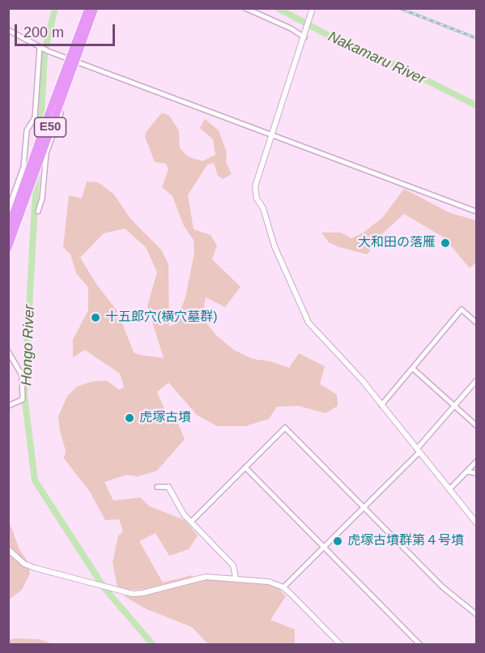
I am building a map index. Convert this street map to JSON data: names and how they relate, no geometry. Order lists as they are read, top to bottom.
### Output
{
  "streets": {
    "highway": ["E50"]
  },
  "water": ["Nakamaru River", "Hongo River"],
  "places": [
    "大和田の落雁",
    "十五郎穴(横穴墓群)",
    "虎塚古墳",
    "虎塚古墳群第４号墳"
  ],
  "scale_bar": "200 m"
}
